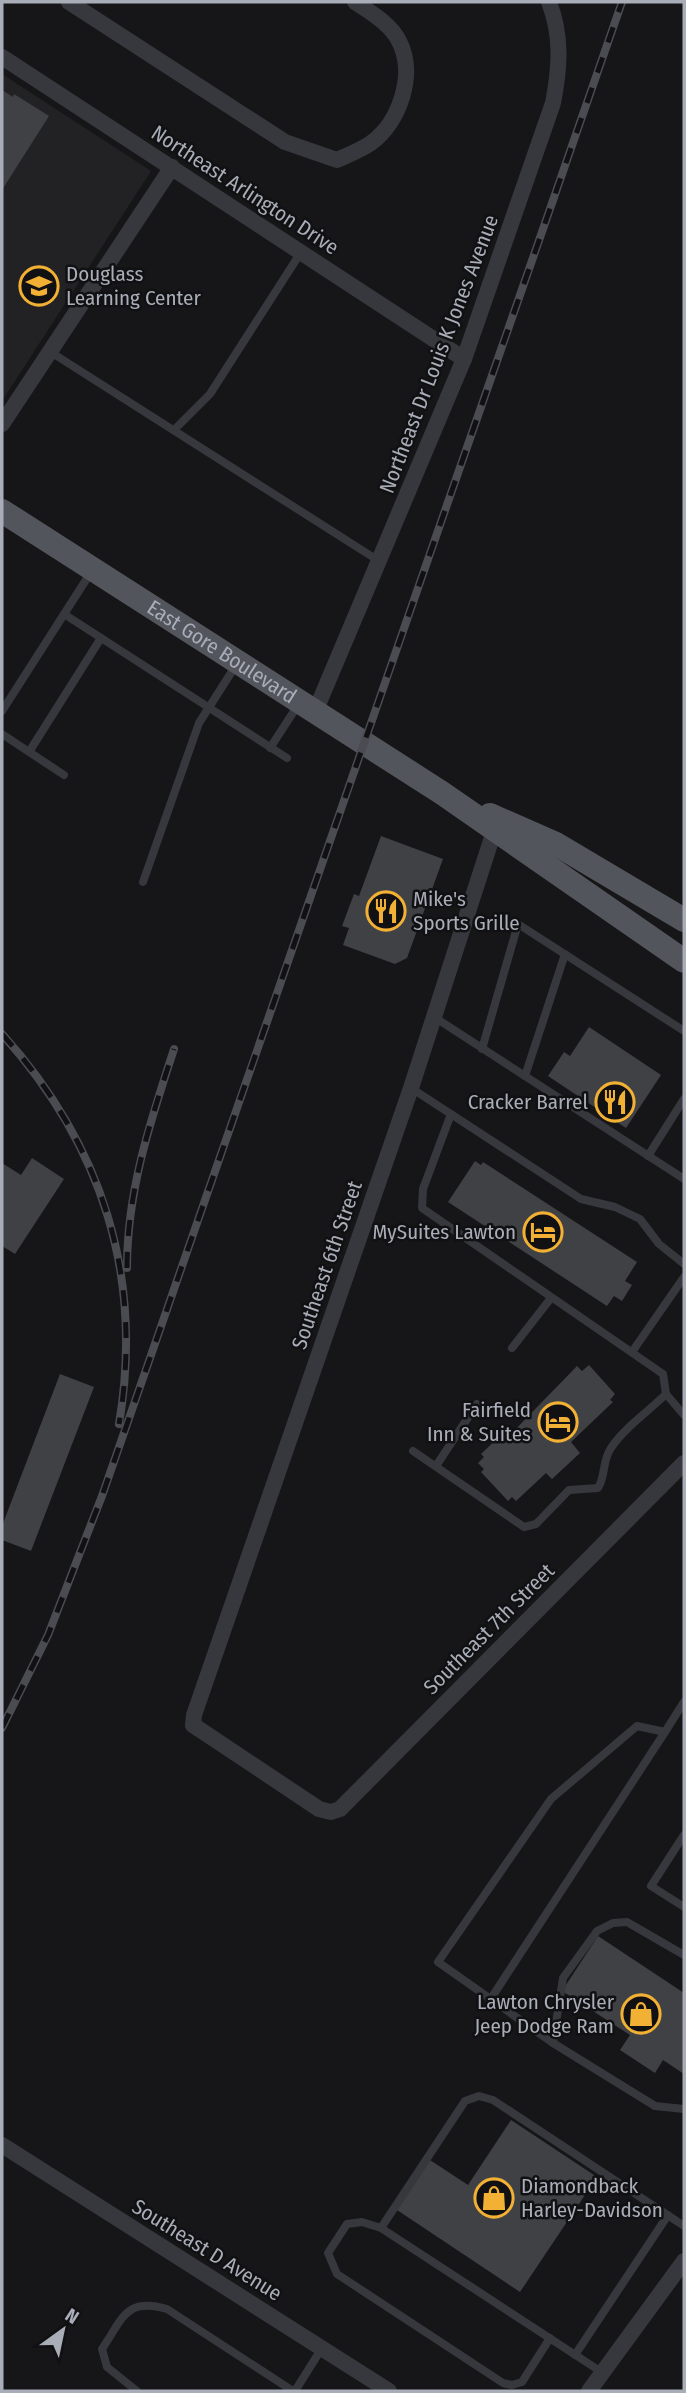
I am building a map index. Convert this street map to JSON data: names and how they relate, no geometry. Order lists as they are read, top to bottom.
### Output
{
  "streets": {
    "main road": ["East Gore Boulevard"],
    "street": [
      "Northeast Arlington Drive",
      "Northeast Dr Louis K Jones Avenue",
      "Southeast 6th Street",
      "Southeast 7th Street",
      "Southeast D Avenue"
    ]
  },
  "crossings": [
    ["Northeast Arlington Drive", "Northeast Dr Louis K Jones Avenue"],
    ["Northeast Dr Louis K Jones Avenue", "East Gore Boulevard"],
    ["East Gore Boulevard", "Southeast 6th Street"],
    ["Southeast 6th Street", "Southeast 7th Street"]
  ],
  "places": {
    "school or university": ["Douglass Learning Center"],
    "restaurant": ["Mike's Sports Grille", "Cracker Barrel"],
    "hotel": ["MySuites Lawton", "Fairfield Inn & Suites"],
    "shop": ["Lawton Chrysler Jeep Dodge Ram", "Diamondback Harley-Davidson"]
  },
  "north": "top right"
}
